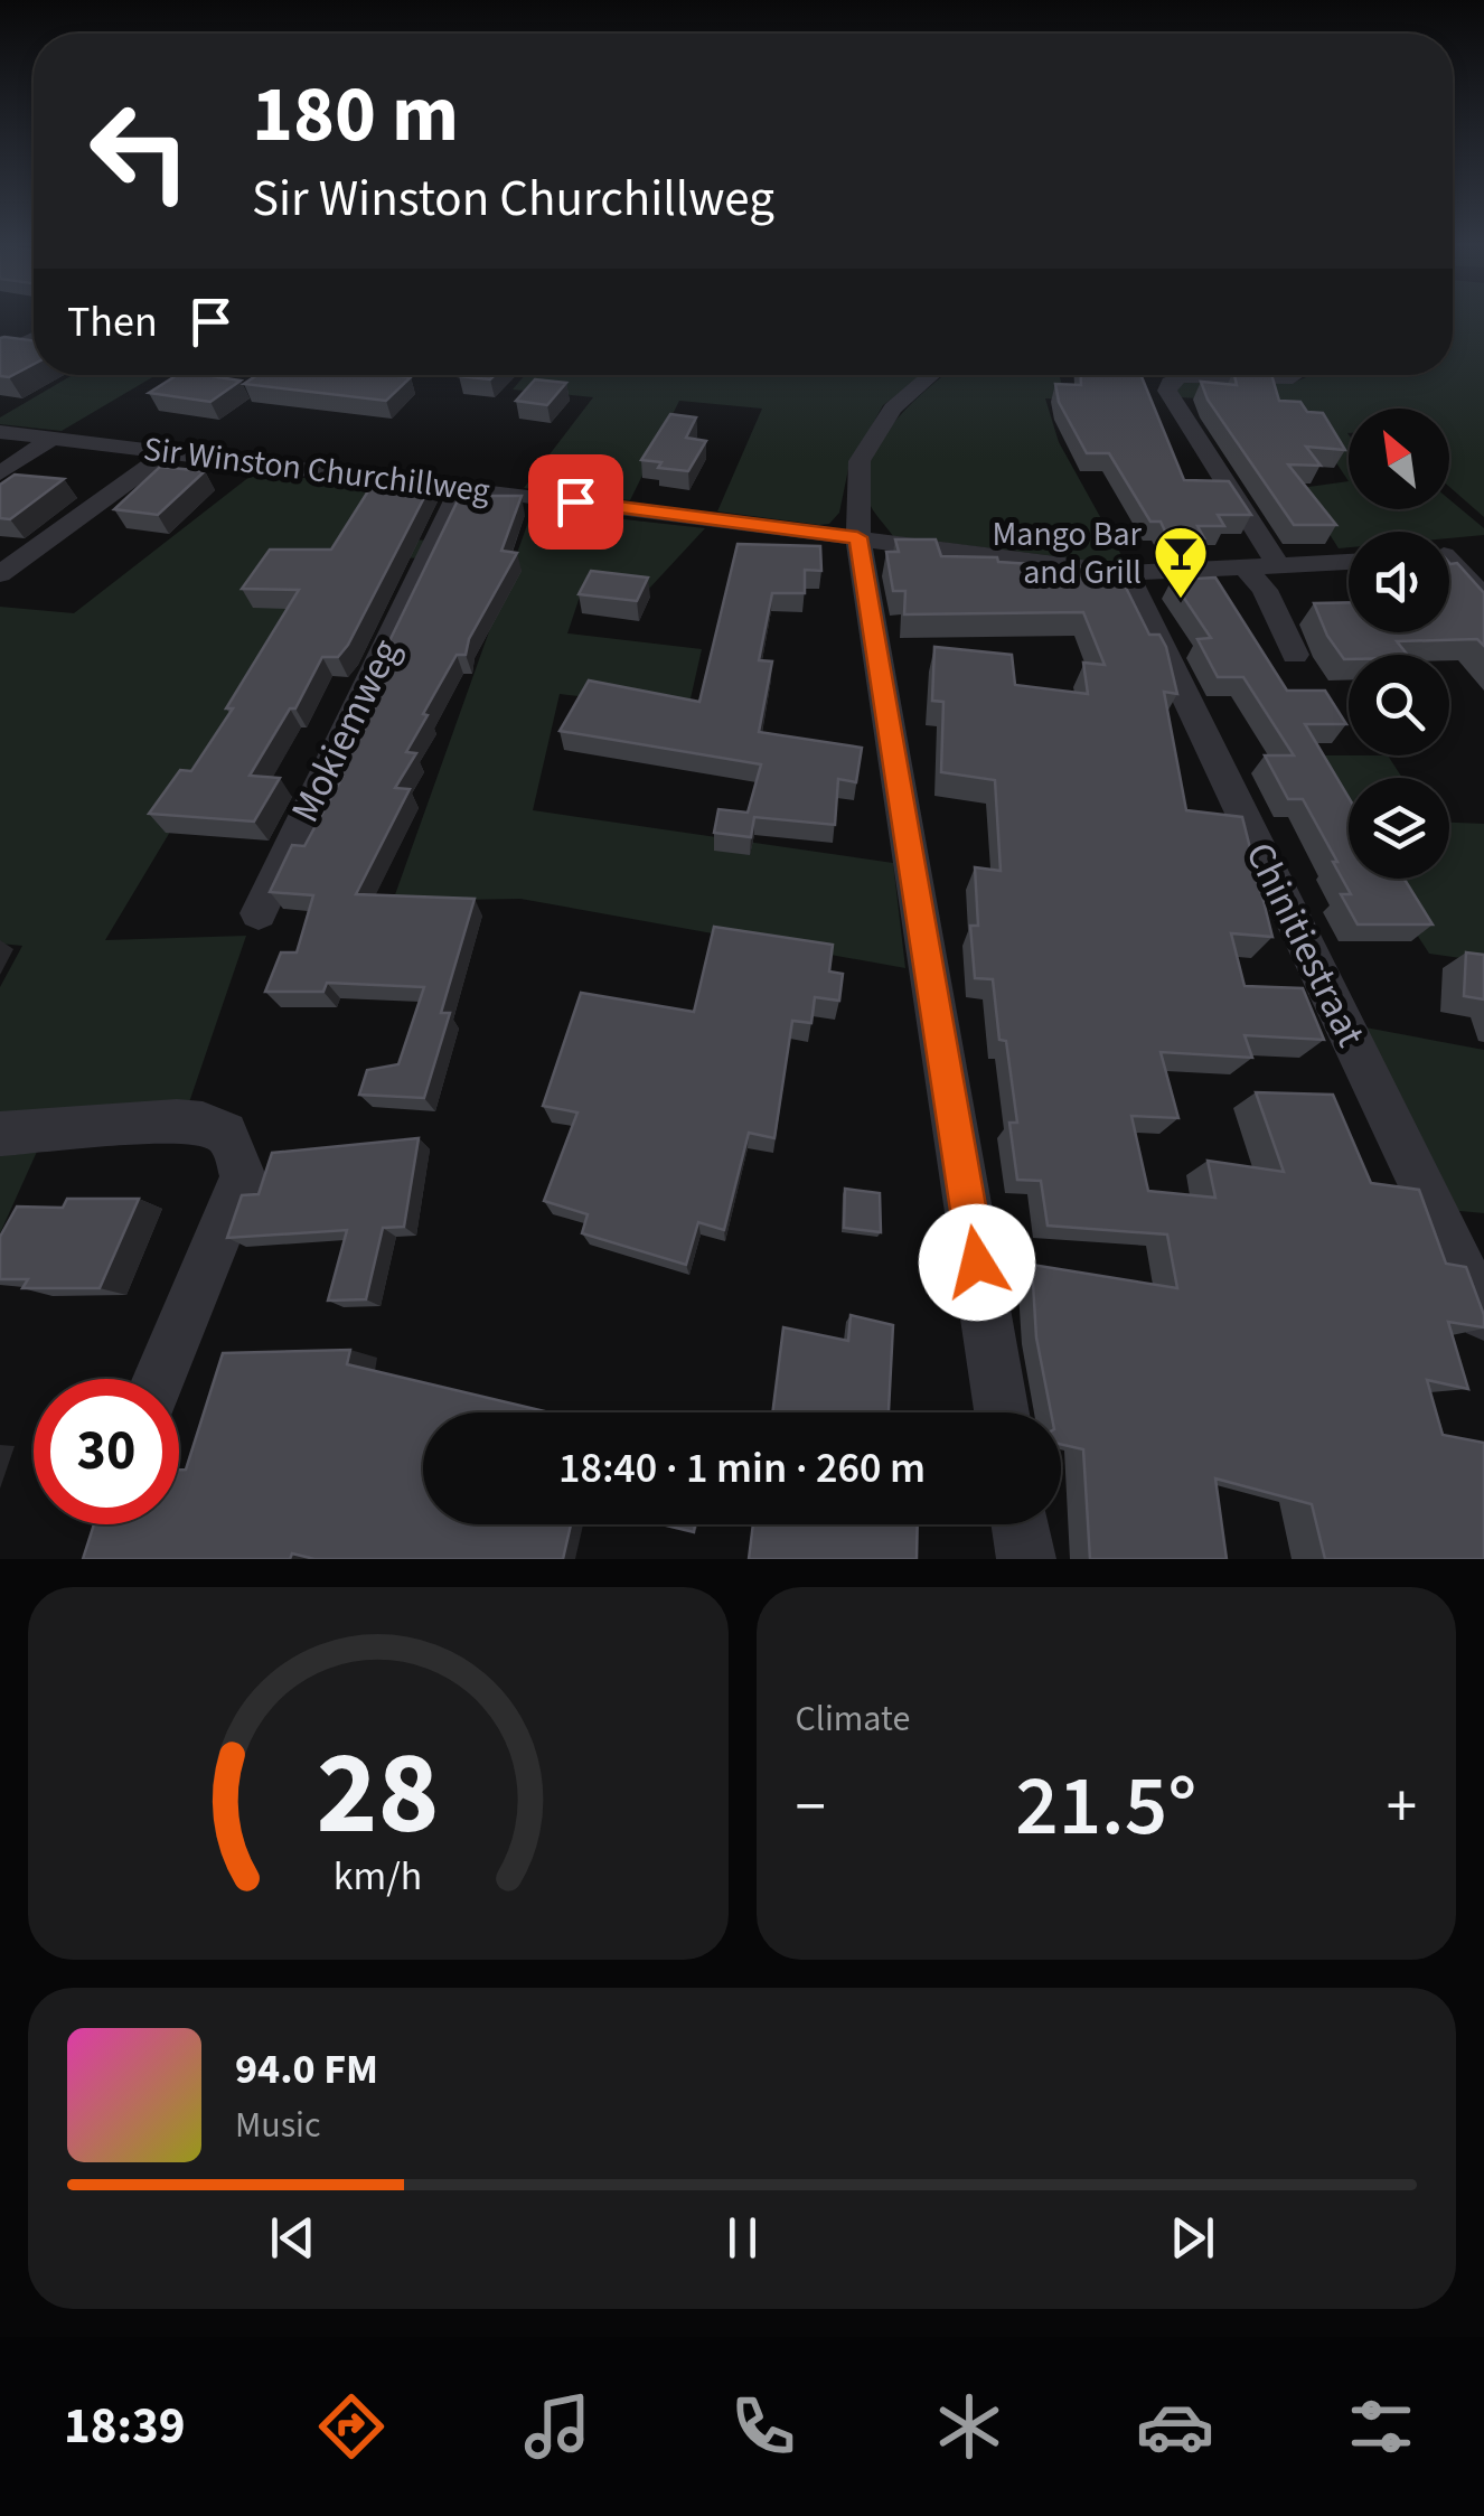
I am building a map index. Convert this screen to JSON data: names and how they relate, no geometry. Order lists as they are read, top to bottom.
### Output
{
  "streets": {
    "street": ["Sir Winston Churchillweg", "Mokiemweg", "Chinitiestraat"]
  },
  "crossings": [
    ["Sir Winston Churchillweg", "Mokiemweg"],
    ["Sir Winston Churchillweg", "Chinitiestraat"]
  ],
  "places": {
    "bar": ["Mango Bar and Grill"]
  },
  "north": "top left",
  "page": {
    "turn": ["180 m", "Sir Winston Churchillweg"],
    "then": "Then",
    "limit": "30",
    "trip": "18:40 · 1 min · 260 m",
    "tile": "Climate",
    "heat": ["−", "21.5°", "+"],
    "song": ["94.0 FM", "Music"],
    "tabs": "18:39",
    "gauge": ["28", "km/h"]
  }
}
